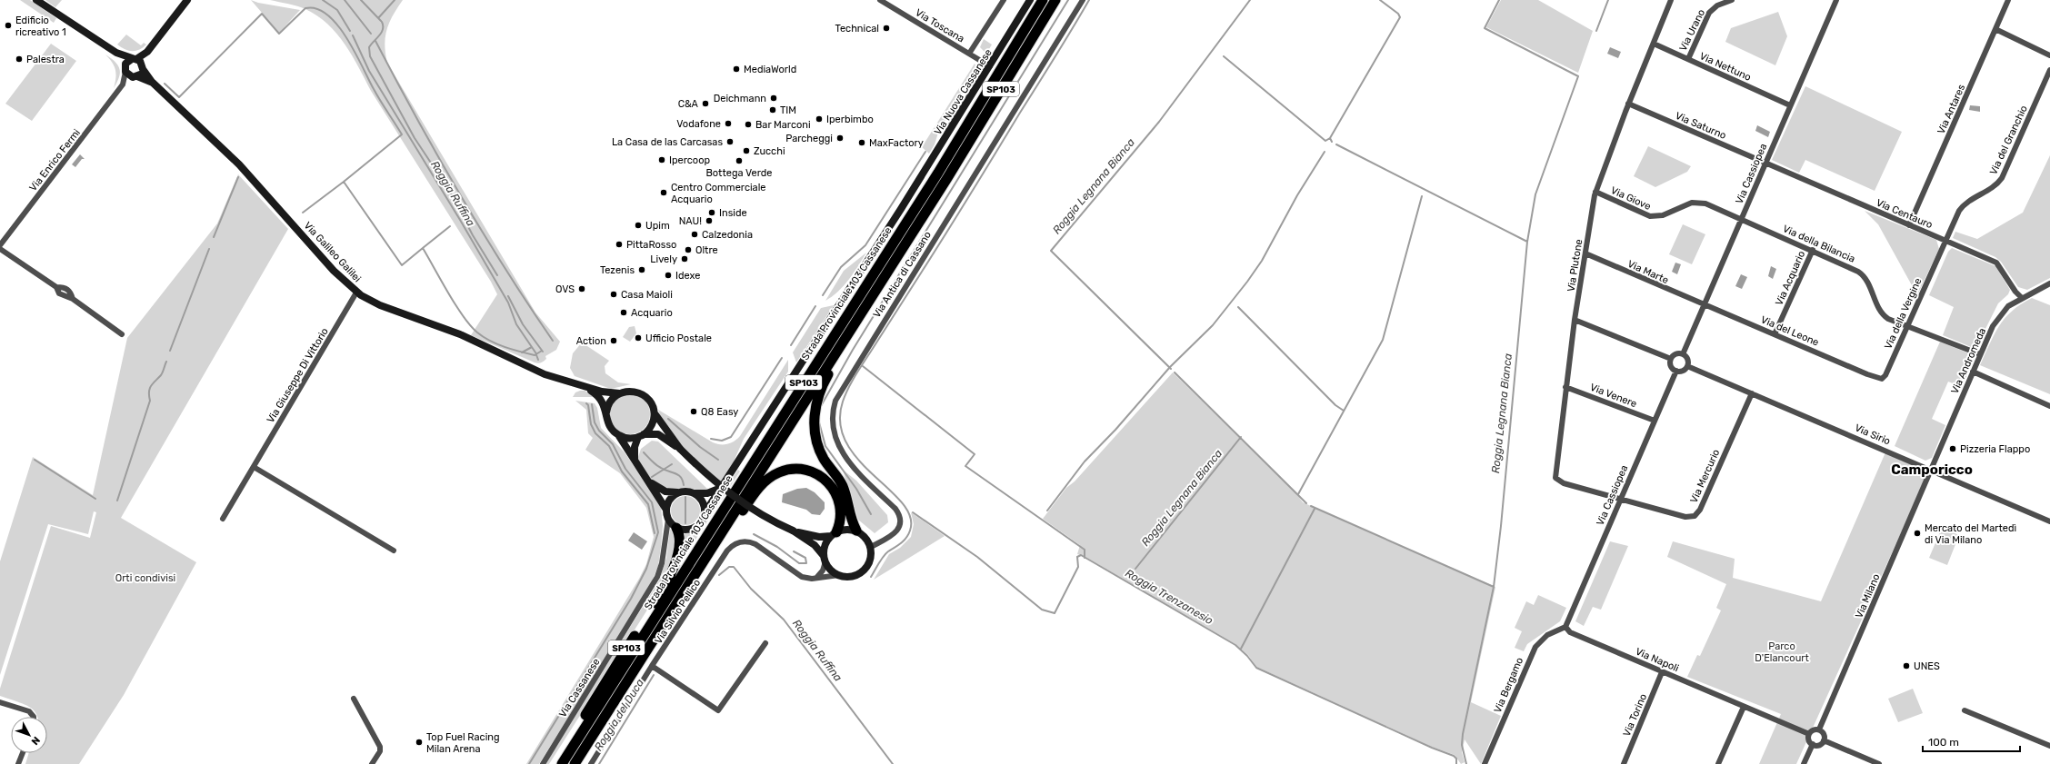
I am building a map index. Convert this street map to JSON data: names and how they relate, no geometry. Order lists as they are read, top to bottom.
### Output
{
  "streets": {
    "highway": ["SP103", "Strada Provinciale 103 Cassanese"],
    "street": [
      "Via Toscana",
      "Via Urano",
      "Via Nettuno",
      "Via Nuova Cassanese",
      "Via Antares",
      "Via Saturno",
      "Via del Granchio",
      "Via Enrico Fermi",
      "Via Cassiopea",
      "Via Giove",
      "Via Centauro",
      "Via della Bilancia",
      "Via Galileo Galilei",
      "Via Plutone",
      "Via Marte",
      "Via Antica di Cassano",
      "Via Acquario",
      "Via della Vergine",
      "Via del Leone",
      "Via Andromeda",
      "Via Giuseppe Di Vittorio",
      "Via Venere",
      "Via Sirio",
      "Via Mercurio",
      "Via Milano",
      "Via Silvio Pellico",
      "Via Napoli",
      "Via Bergamo",
      "Via Cassanese",
      "Via Torino"
    ]
  },
  "crossings": [
    ["Via Toscana", "Via Nuova Cassanese"],
    ["Via Urano", "Via Nettuno"],
    ["Via Nettuno", "Via Cassiopea"],
    ["Via Nettuno", "Via Plutone"],
    ["SP103", "Via Nuova Cassanese"],
    ["SP103", "Via Antica di Cassano"],
    ["SP103", "Strada Provinciale 103 Cassanese"],
    ["SP103", "Via Cassanese"],
    ["Via Nuova Cassanese", "Via Cassanese"],
    ["Via Antares", "Via Centauro"],
    ["Via Saturno", "Via Cassiopea"],
    ["Via Saturno", "Via Centauro"],
    ["Via Saturno", "Via Plutone"],
    ["Via del Granchio", "Via Centauro"],
    ["Via del Granchio", "Via della Vergine"],
    ["Via Cassiopea", "Via Giove"],
    ["Via Cassiopea", "Via Centauro"],
    ["Via Cassiopea", "Via della Bilancia"],
    ["Via Cassiopea", "Via Plutone"],
    ["Via Cassiopea", "Via Marte"],
    ["Via Cassiopea", "Via del Leone"],
    ["Via Cassiopea", "Via Venere"],
    ["Via Cassiopea", "Via Sirio"],
    ["Via Cassiopea", "Via Mercurio"],
    ["Via Cassiopea", "Via Napoli"],
    ["Via Cassiopea", "Via Bergamo"],
    ["Via Giove", "Via della Bilancia"],
    ["Via Giove", "Via Plutone"],
    ["Via Centauro", "Via della Vergine"],
    ["Via Centauro", "Via Andromeda"],
    ["Via della Bilancia", "Via Acquario"],
    ["Via della Bilancia", "Via della Vergine"],
    ["Via della Bilancia", "Via Andromeda"],
    ["Via Galileo Galilei", "Via Giuseppe Di Vittorio"],
    ["Via Plutone", "Via Marte"],
    ["Via Plutone", "Via Venere"],
    ["Via Plutone", "Via Mercurio"],
    ["Via Marte", "Via del Leone"],
    ["Via Acquario", "Via del Leone"],
    ["Via della Vergine", "Via del Leone"],
    ["Via Andromeda", "Via Sirio"],
    ["Via Andromeda", "Via Milano"],
    ["Via Sirio", "Via Mercurio"],
    ["Via Sirio", "Via Milano"],
    ["Via Milano", "Via Napoli"],
    ["Via Napoli", "Via Bergamo"],
    ["Via Napoli", "Via Torino"]
  ],
  "districts": ["Camporicco"],
  "water": [
    "Roggia Legnana Bianca",
    "Roggia Ruffina",
    "Roggia Trenzanesio",
    "Roggia del Duca"
  ],
  "parks": ["Orti condivisi", "Parco D'Elancourt"],
  "places": [
    "Edificio ricreativo 1",
    "Technical",
    "Palestra",
    "MediaWorld",
    "Deichmann",
    "C&A",
    "TIM",
    "Iperbimbo",
    "Vodafone",
    "Bar Marconi",
    "Parcheggi",
    "La Casa de las Carcasas",
    "MaxFactory",
    "Zucchi",
    "Ipercoop",
    "Bottega Verde",
    "Centro Commerciale Acquario",
    "Inside",
    "NAU!",
    "Upim",
    "Calzedonia",
    "PittaRosso",
    "Oltre",
    "Lively",
    "Tezenis",
    "Idexe",
    "OVS",
    "Casa Maioli",
    "Acquario",
    "Ufficio Postale",
    "Action",
    "Q8 Easy",
    "Pizzeria Flappo",
    "Mercato del Martedì di Via Milano",
    "UNES",
    "Top Fuel Racing Milan Arena"
  ],
  "scale_bar": "100 m",
  "north": "bottom right"
}
